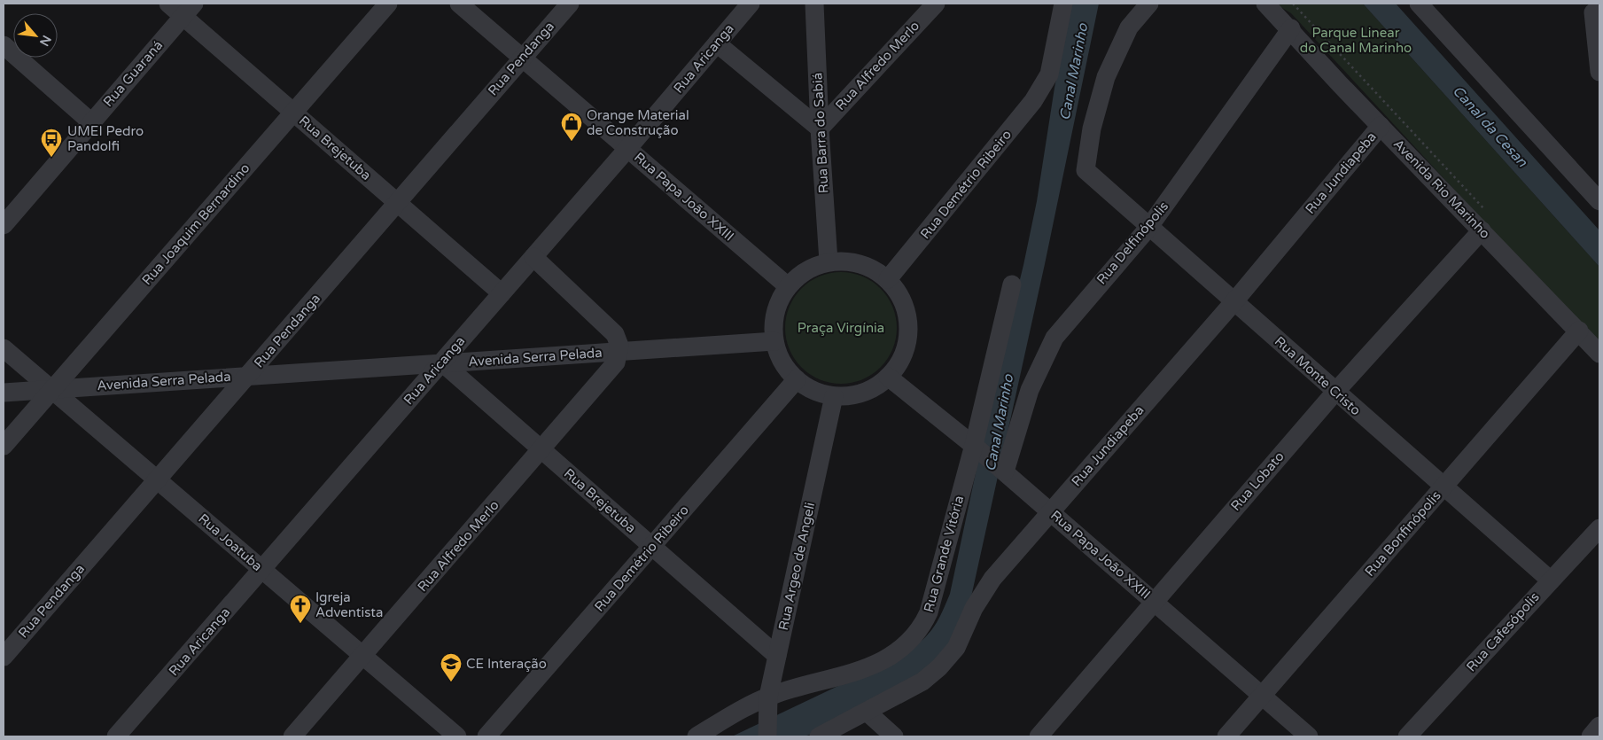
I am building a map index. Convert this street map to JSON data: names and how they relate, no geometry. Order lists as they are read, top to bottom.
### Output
{
  "streets": {
    "street": [
      "Rua Pendanga",
      "Rua Aricanga",
      "Rua Alfredo Merlo",
      "Rua Guaraná",
      "Rua Barra do Sabiá",
      "Rua Brejetuba",
      "Rua Jundiapeba",
      "Rua Demétrio Ribeiro",
      "Avenida Rio Marinho",
      "Rua Papa João XXIII",
      "Rua Joaquim Bernardino",
      "Rua Delfinópolis",
      "Avenida Serra Pelada",
      "Rua Monte Cristo",
      "Rua Lobato",
      "Rua Bonfinópolis",
      "Rua Joatuba",
      "Rua Grande Vitória",
      "Rua Argeo de Angeli",
      "Rua Cafesópolis"
    ]
  },
  "crossings": [
    ["Rua Pendanga", "Rua Brejetuba"],
    ["Rua Pendanga", "Rua Papa João XXIII"],
    ["Rua Pendanga", "Avenida Serra Pelada"],
    ["Rua Pendanga", "Rua Joatuba"],
    ["Rua Aricanga", "Rua Brejetuba"],
    ["Rua Aricanga", "Rua Papa João XXIII"],
    ["Rua Aricanga", "Avenida Serra Pelada"],
    ["Rua Aricanga", "Rua Joatuba"],
    ["Rua Alfredo Merlo", "Rua Barra do Sabiá"],
    ["Rua Alfredo Merlo", "Rua Brejetuba"],
    ["Rua Alfredo Merlo", "Avenida Serra Pelada"],
    ["Rua Alfredo Merlo", "Rua Joatuba"],
    ["Rua Guaraná", "Rua Brejetuba"],
    ["Rua Barra do Sabiá", "Rua Demétrio Ribeiro"],
    ["Rua Barra do Sabiá", "Rua Papa João XXIII"],
    ["Rua Barra do Sabiá", "Avenida Serra Pelada"],
    ["Rua Barra do Sabiá", "Rua Argeo de Angeli"],
    ["Rua Brejetuba", "Rua Demétrio Ribeiro"],
    ["Rua Brejetuba", "Rua Joaquim Bernardino"],
    ["Rua Brejetuba", "Avenida Serra Pelada"],
    ["Rua Brejetuba", "Rua Argeo de Angeli"],
    ["Rua Jundiapeba", "Avenida Rio Marinho"],
    ["Rua Jundiapeba", "Rua Papa João XXIII"],
    ["Rua Jundiapeba", "Rua Monte Cristo"],
    ["Rua Demétrio Ribeiro", "Rua Papa João XXIII"],
    ["Rua Demétrio Ribeiro", "Avenida Serra Pelada"],
    ["Rua Demétrio Ribeiro", "Rua Argeo de Angeli"],
    ["Avenida Rio Marinho", "Rua Delfinópolis"],
    ["Avenida Rio Marinho", "Rua Lobato"],
    ["Avenida Rio Marinho", "Rua Bonfinópolis"],
    ["Rua Papa João XXIII", "Rua Delfinópolis"],
    ["Rua Papa João XXIII", "Avenida Serra Pelada"],
    ["Rua Papa João XXIII", "Rua Lobato"],
    ["Rua Papa João XXIII", "Rua Bonfinópolis"],
    ["Rua Papa João XXIII", "Rua Grande Vitória"],
    ["Rua Papa João XXIII", "Rua Argeo de Angeli"],
    ["Rua Joaquim Bernardino", "Avenida Serra Pelada"],
    ["Rua Joaquim Bernardino", "Rua Joatuba"],
    ["Rua Delfinópolis", "Rua Monte Cristo"],
    ["Avenida Serra Pelada", "Rua Joatuba"],
    ["Avenida Serra Pelada", "Rua Argeo de Angeli"],
    ["Rua Monte Cristo", "Rua Lobato"],
    ["Rua Monte Cristo", "Rua Bonfinópolis"],
    ["Rua Monte Cristo", "Rua Cafesópolis"],
    ["Rua Grande Vitória", "Rua Argeo de Angeli"]
  ],
  "water": ["Canal Marinho", "Canal da Cesan"],
  "parks": ["Parque Linear do Canal Marinho", "Praça Virgínia"],
  "places": {
    "shop": ["Orange Material de Construção"],
    "bus stop": ["UMEI Pedro Pandolfi"],
    "church": ["Igreja Adventista"],
    "school or university": ["CE Interação"]
  },
  "north": "bottom right"
}
